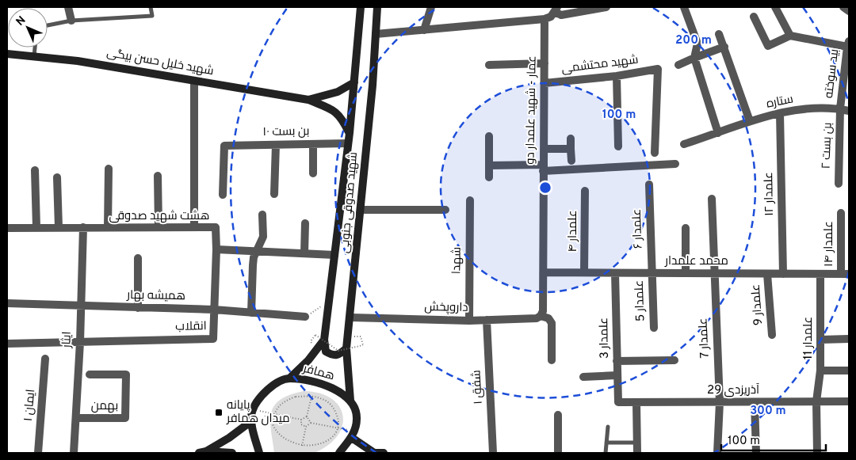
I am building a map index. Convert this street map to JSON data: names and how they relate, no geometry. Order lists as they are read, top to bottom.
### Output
{
  "streets": {
    "main road": ["شهید خلیل حسن بیگی", "شهید صدوقی جنوبی", "همافر"],
    "street": [
      "شهید محتشمی",
      "بید سوخته",
      "ستاره",
      "عمار - شهید علمدار دو",
      "بن بست ۱۰",
      "بن بست ۲",
      "علمدار ۱۲",
      "هشت شهید صدوقی",
      "علمدار ۶",
      "علمدار ۴",
      "علمدار ۱۴",
      "شهدا",
      "محمد علمدار",
      "همیشه بهار",
      "علمدار 5",
      "علمدار 9",
      "داروپخش",
      "انقلاب",
      "علمدار 3",
      "علمدار 7",
      "علمدار 11",
      "ایثار",
      "شفق ۱",
      "آذریزدی 29",
      "ایمان ۱",
      "بهمن"
    ]
  },
  "crossings": [
    ["شهید محتشمی", "عمار - شهید علمدار دو"],
    ["بید سوخته", "ستاره"],
    ["بید سوخته", "بن بست ۲"],
    ["ستاره", "بن بست ۲"],
    ["ستاره", "علمدار ۱۲"],
    ["عمار - شهید علمدار دو", "محمد علمدار"],
    ["عمار - شهید علمدار دو", "داروپخش"],
    ["بن بست ۱۰", "شهید صدوقی جنوبی"],
    ["علمدار ۱۲", "محمد علمدار"],
    ["شهید صدوقی جنوبی", "داروپخش"],
    ["شهید صدوقی جنوبی", "همافر"],
    ["هشت شهید صدوقی", "انقلاب"],
    ["هشت شهید صدوقی", "ایثار"],
    ["علمدار ۶", "محمد علمدار"],
    ["علمدار ۶", "علمدار 5"],
    ["علمدار ۴", "محمد علمدار"],
    ["علمدار ۱۴", "محمد علمدار"],
    ["شهدا", "داروپخش"],
    ["محمد علمدار", "علمدار 5"],
    ["محمد علمدار", "علمدار 9"],
    ["محمد علمدار", "علمدار 3"],
    ["محمد علمدار", "علمدار 7"],
    ["محمد علمدار", "علمدار 11"],
    ["همیشه بهار", "انقلاب"],
    ["همیشه بهار", "ایثار"],
    ["داروپخش", "شفق ۱"],
    ["انقلاب", "ایثار"],
    ["علمدار 3", "آذریزدی 29"],
    ["علمدار 7", "آذریزدی 29"],
    ["علمدار 11", "آذریزدی 29"],
    ["ایثار", "بهمن"]
  ],
  "places": {
    "transit": ["پایانه میدان همافر"]
  },
  "scale_bar": "100 m",
  "north": "top left",
  "rings": ["200 m", "100 m", "300 m"]
}
